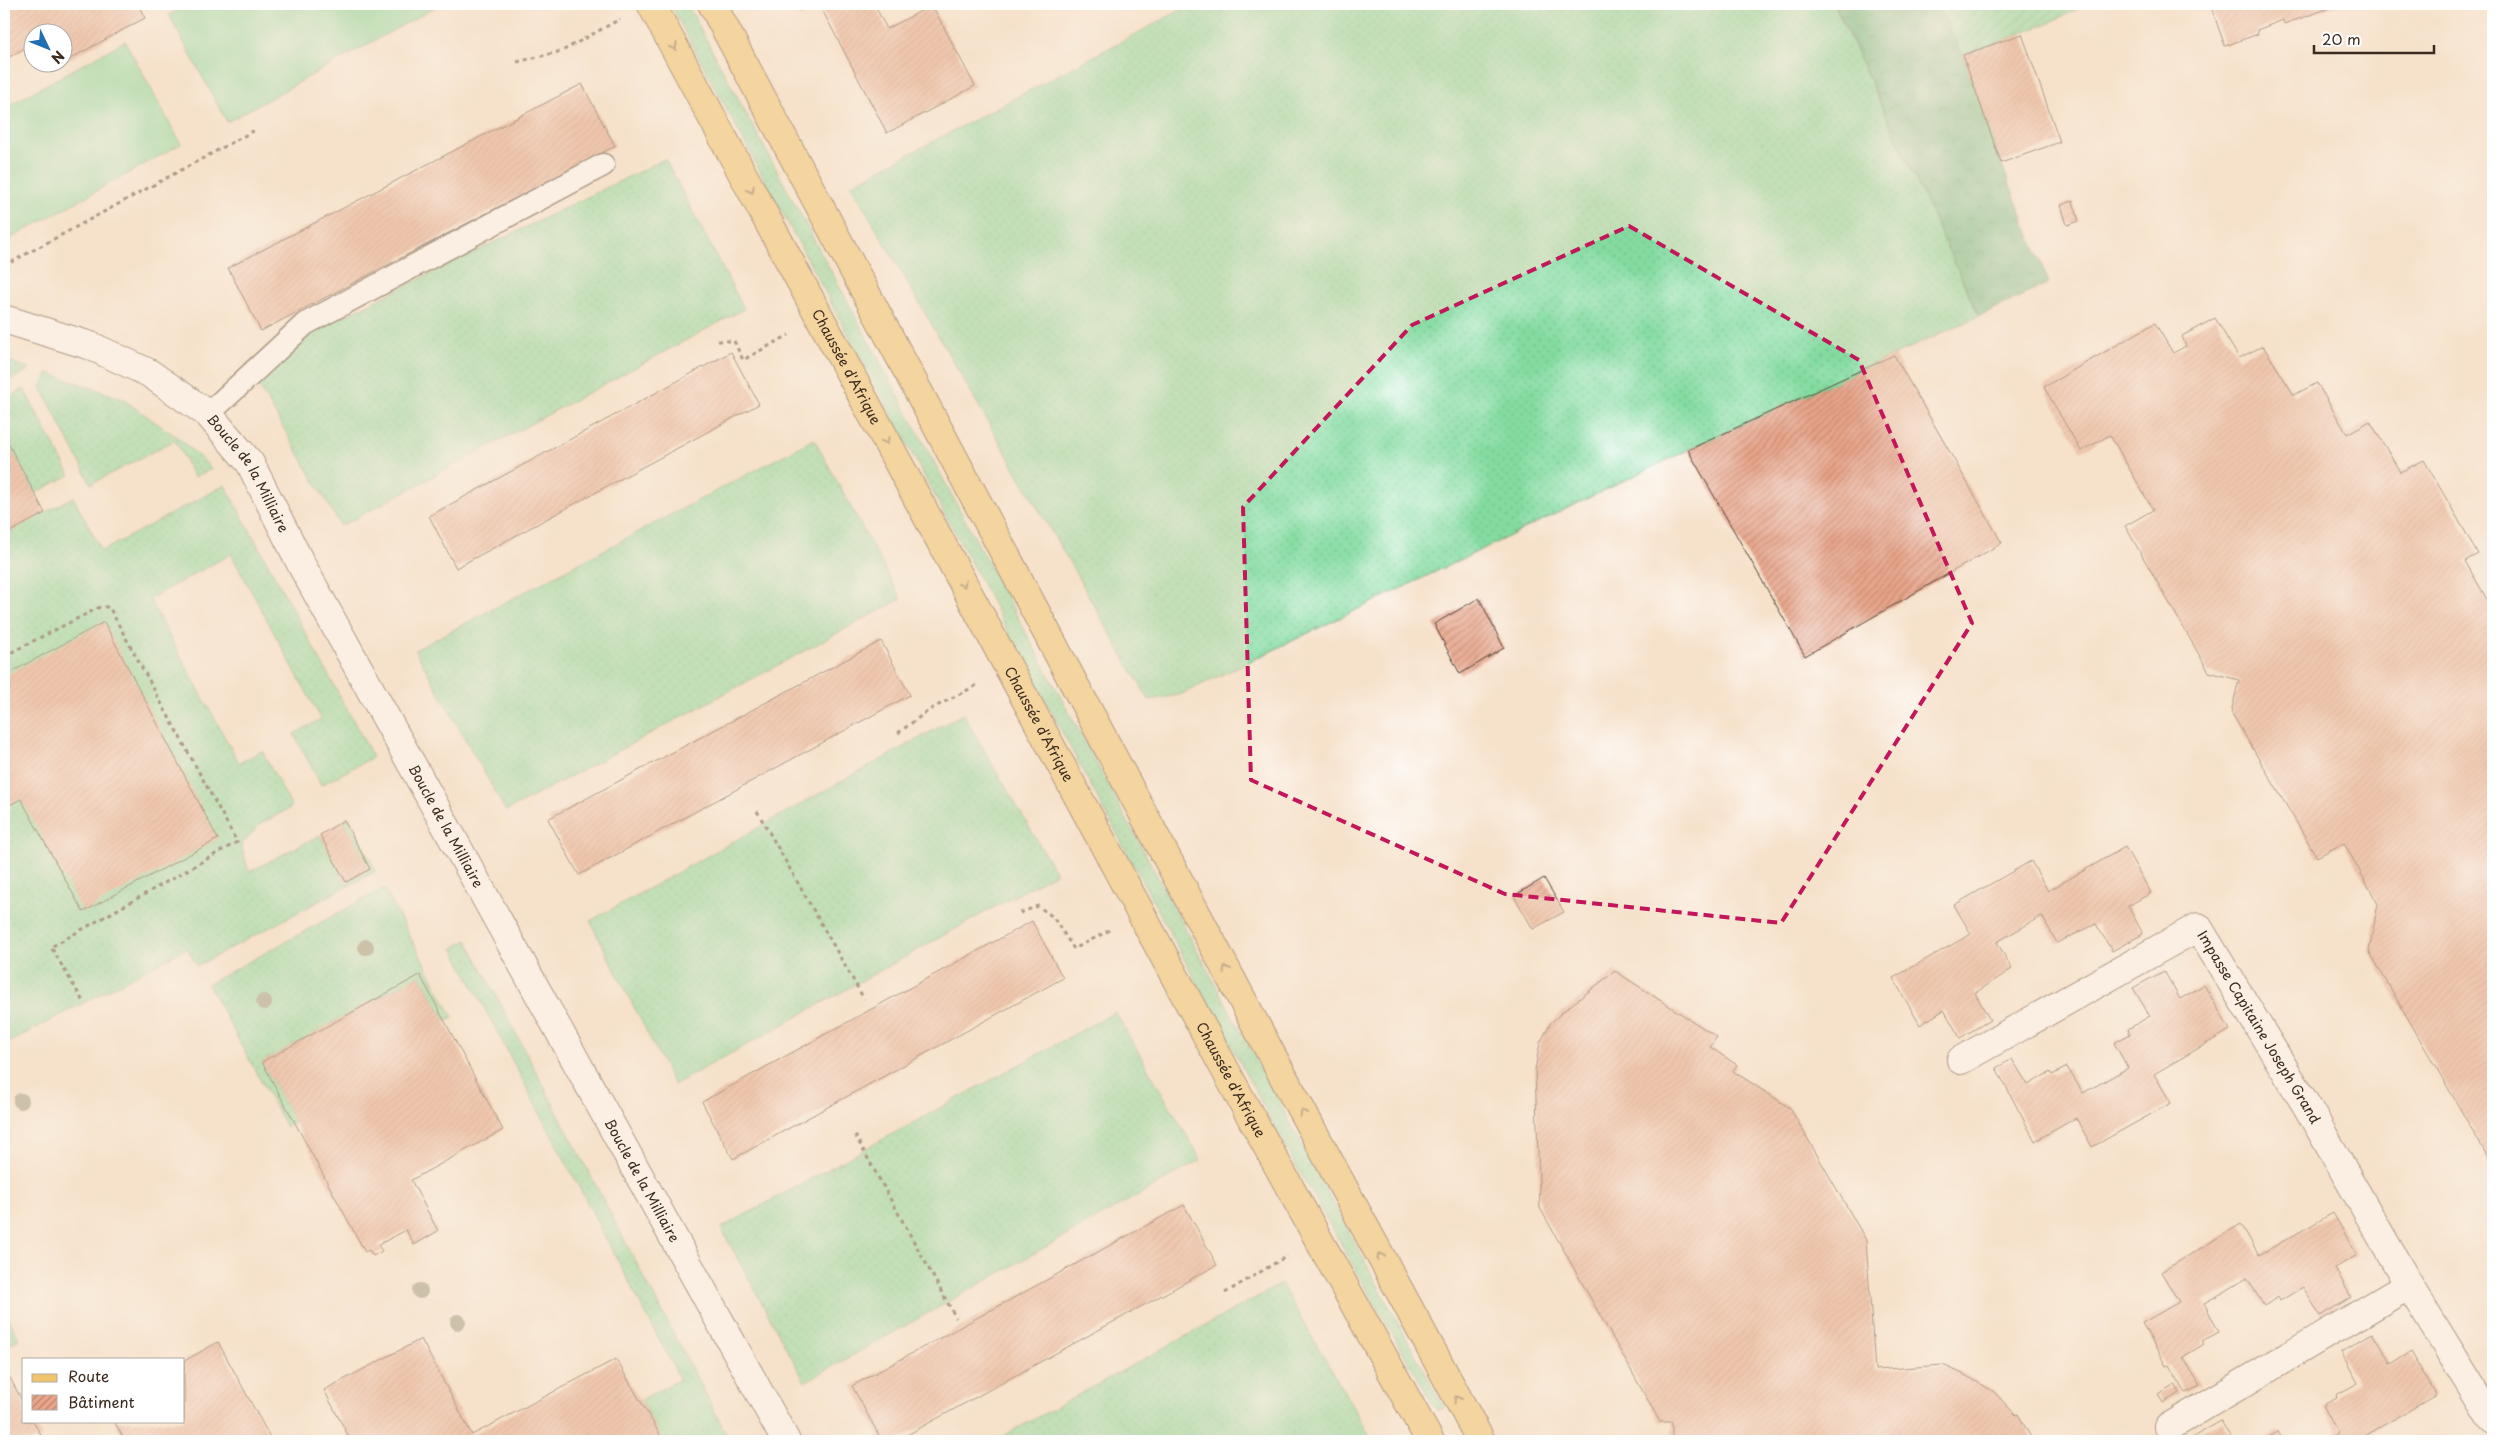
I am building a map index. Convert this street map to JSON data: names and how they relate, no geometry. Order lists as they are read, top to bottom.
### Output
{
  "streets": {
    "main road": ["Chaussée d'Afrique"],
    "street": ["Boucle de la Milliaire", "Impasse Capitaine Joseph Grand"]
  },
  "legend": ["Route", "Bâtiment"],
  "scale_bar": "20 m",
  "north": "bottom right"
}
